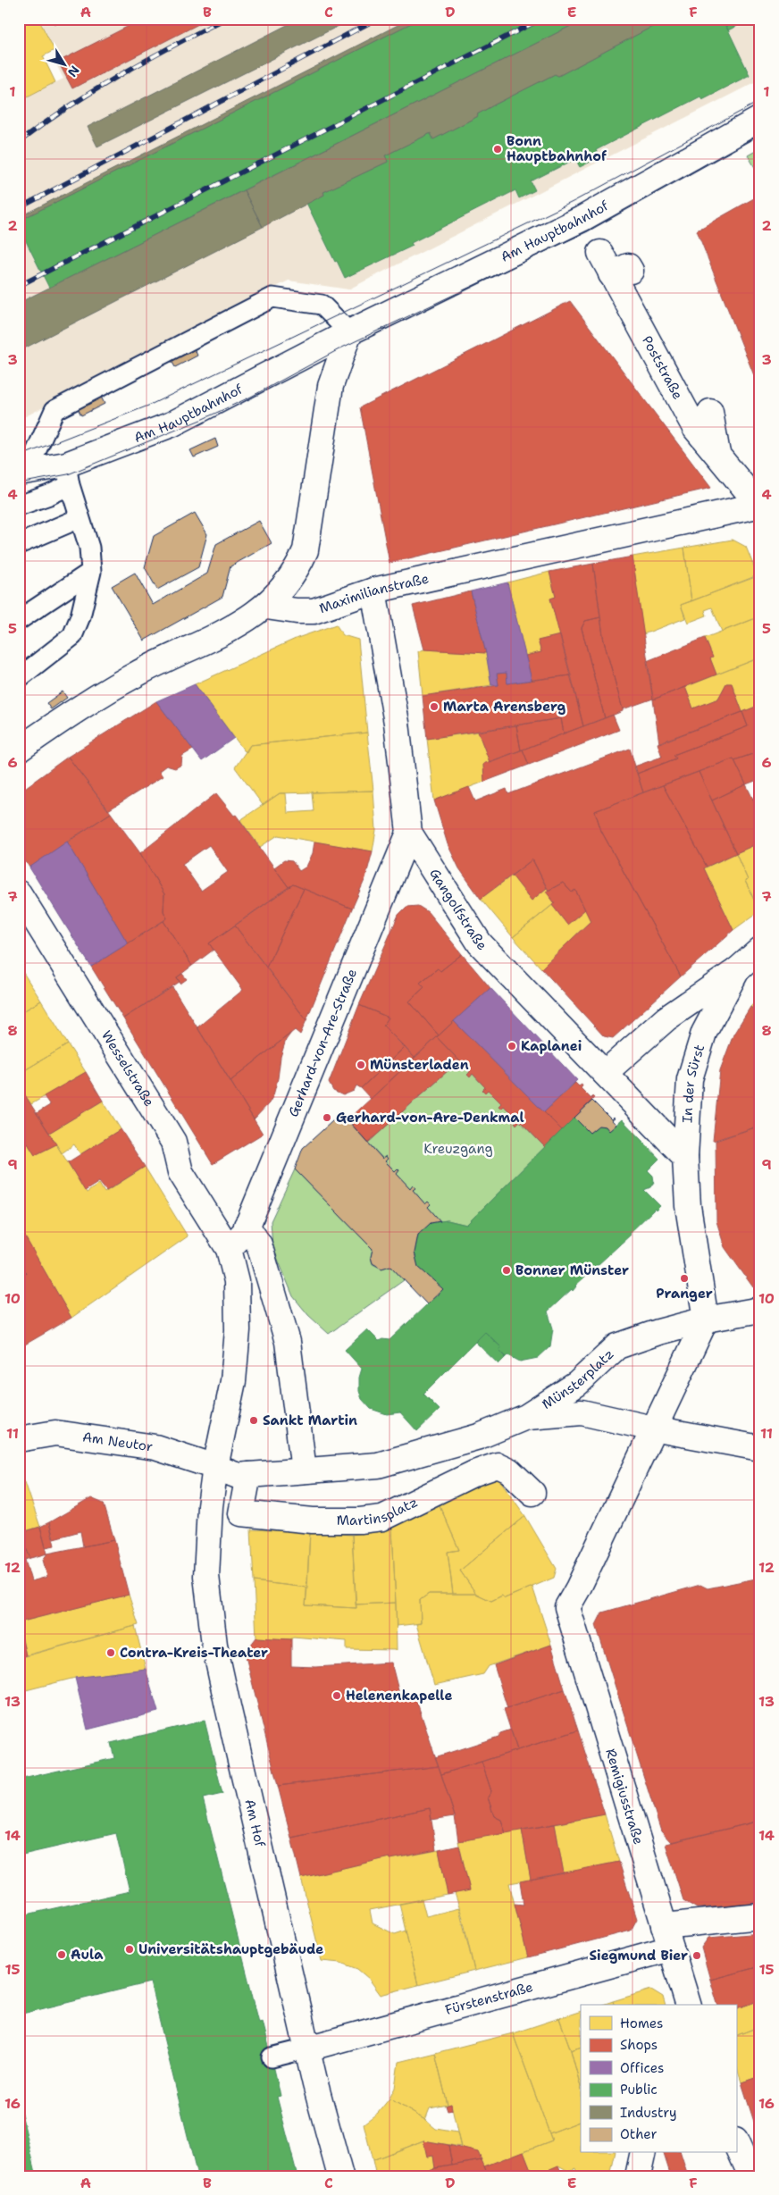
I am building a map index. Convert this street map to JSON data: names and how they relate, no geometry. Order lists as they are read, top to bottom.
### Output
{
  "streets": {
    "street": [
      "Am Hauptbahnhof",
      "Poststraße",
      "Maximilianstraße",
      "Gangolfstraße",
      "Gerhard-von-Are-Straße",
      "Wesselstraße",
      "In der Sürst",
      "Münsterplatz",
      "Am Neutor",
      "Martinsplatz",
      "Remigiusstraße",
      "Am Hof",
      "Fürstenstraße"
    ]
  },
  "crossings": [
    ["Poststraße", "Maximilianstraße"],
    ["Maximilianstraße", "Gangolfstraße"],
    ["Gangolfstraße", "Gerhard-von-Are-Straße"],
    ["Gangolfstraße", "In der Sürst"],
    ["Gerhard-von-Are-Straße", "Wesselstraße"],
    ["In der Sürst", "Münsterplatz"],
    ["Münsterplatz", "Remigiusstraße"],
    ["Am Neutor", "Am Hof"],
    ["Remigiusstraße", "Fürstenstraße"],
    ["Am Hof", "Fürstenstraße"]
  ],
  "parks": ["Kreuzgang"],
  "places": [
    "Bonn Hauptbahnhof",
    "Marta Arensberg",
    "Kaplanei",
    "Münsterladen",
    "Gerhard-von-Are-Denkmal",
    "Bonner Münster",
    "Pranger",
    "Sankt Martin",
    "Contra-Kreis-Theater",
    "Helenenkapelle",
    "Universitätshauptgebäude",
    "Aula",
    "Siegmund Bier"
  ],
  "legend": [
    "Homes",
    "Shops",
    "Offices",
    "Public",
    "Industry",
    "Other"
  ],
  "north": "bottom right",
  "grid": {
    "columns": [
      "A",
      "B",
      "C",
      "D",
      "E",
      "F"
    ],
    "rows": [
      "1",
      "2",
      "3",
      "4",
      "5",
      "6",
      "7",
      "8",
      "9",
      "10",
      "11",
      "12",
      "13",
      "14",
      "15",
      "16"
    ]
  }
}
